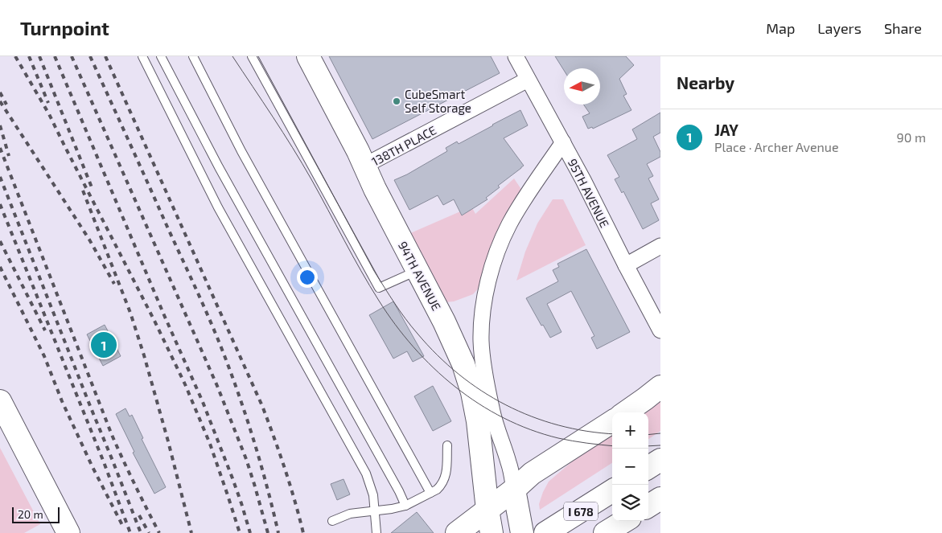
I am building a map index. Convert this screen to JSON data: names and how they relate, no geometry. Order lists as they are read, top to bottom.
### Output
{
  "streets": {
    "main road": ["94TH AVENUE", "I 678"],
    "street": ["138TH PLACE", "95TH AVENUE"]
  },
  "crossings": [
    ["138TH PLACE", "95TH AVENUE"],
    ["138TH PLACE", "94TH AVENUE"]
  ],
  "places": ["CubeSmart Self Storage"],
  "scale_bar": "20 m",
  "north": "left",
  "page": {
    "header": "Turnpoint",
    "nav": ["Map", "Layers", "Share"],
    "heading": "Nearby",
    "list": [
      {
        "mark": "1",
        "name": "JAY",
        "note": "Place · Archer Avenue",
        "value": "90 m"
      }
    ],
    "pins": "1",
    "map_buttons": ["+", "−"],
    "scale": "20 m"
  }
}
